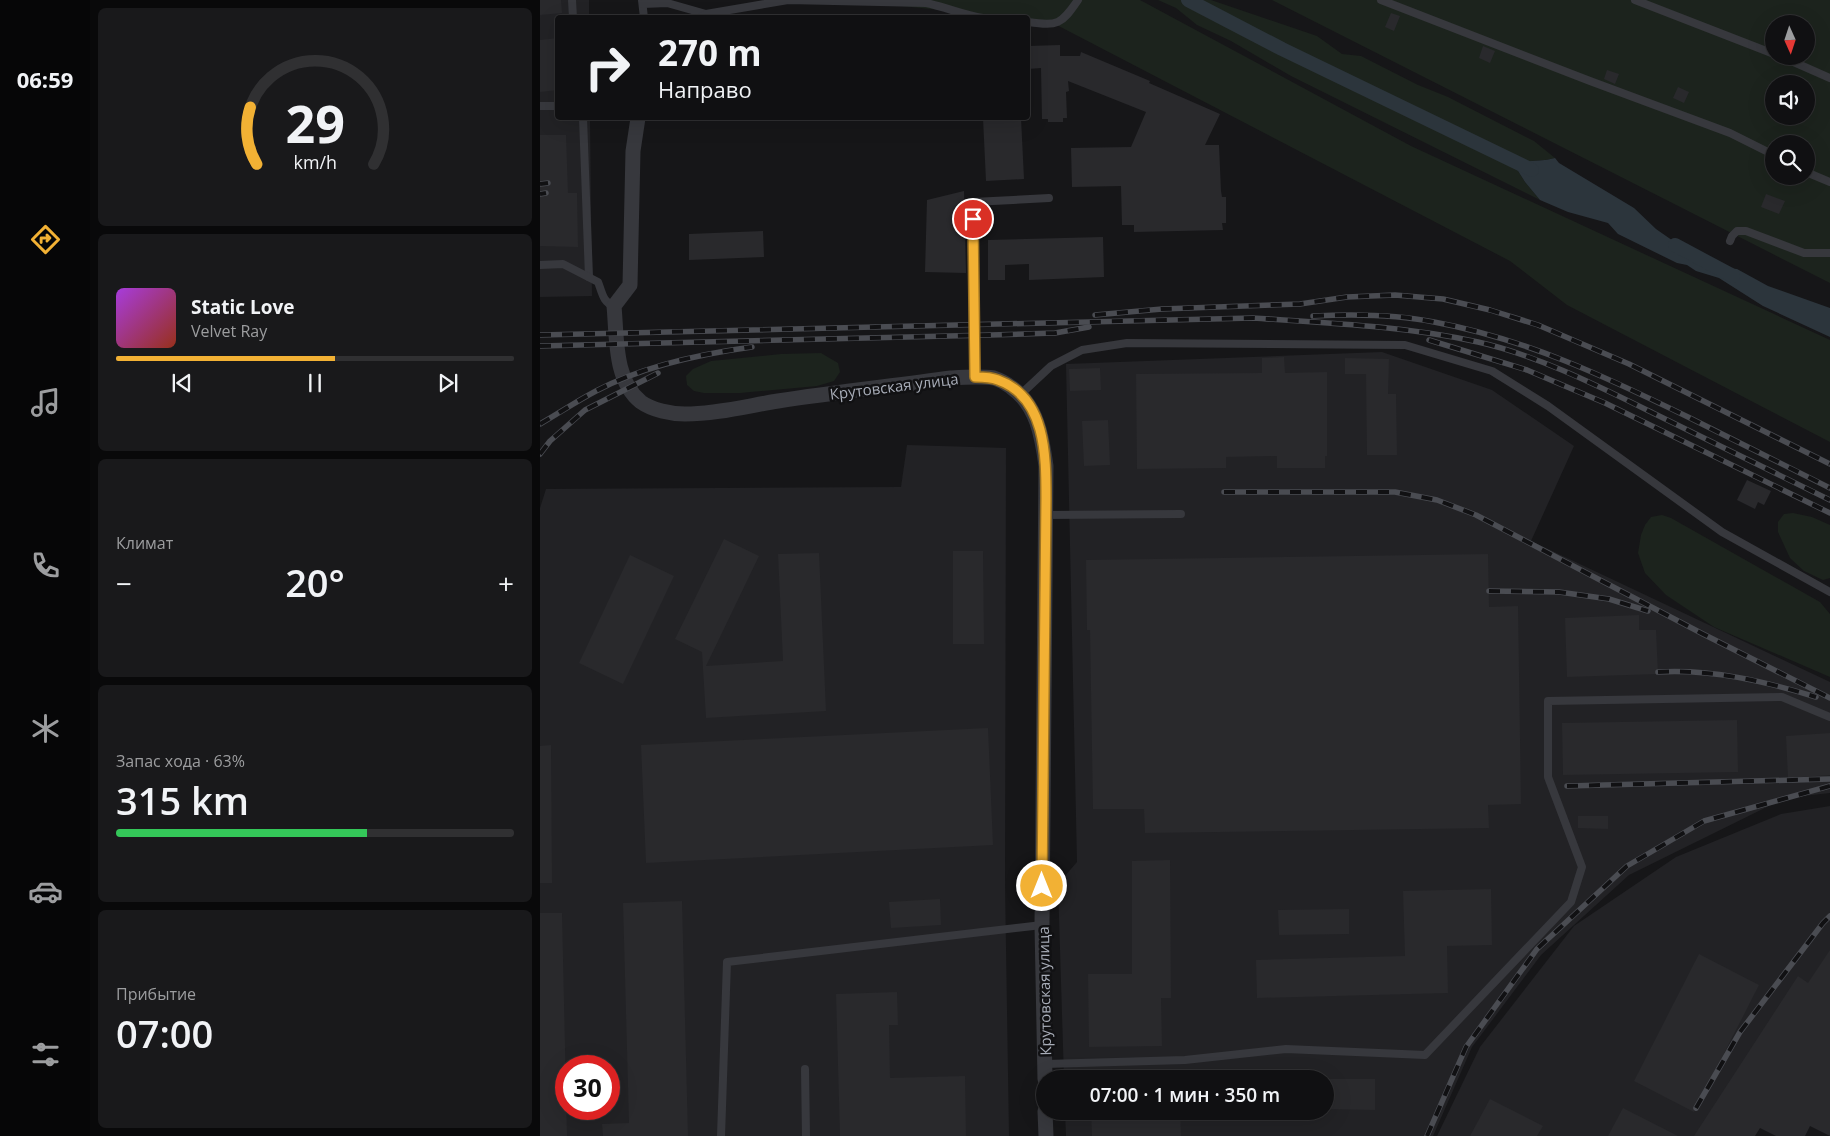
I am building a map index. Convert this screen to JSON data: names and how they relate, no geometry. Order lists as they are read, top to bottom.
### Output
{
  "streets": {
    "street": ["Крутовская улица"]
  },
  "north": "bottom",
  "page": {
    "tabs": "06:59",
    "turn": ["270 m", "Направо"],
    "song": ["Static Love", "Velvet Ray"],
    "tile": [
      "Климат",
      ["Запас хода · 63%", "315 km"],
      ["Прибытие", "07:00"]
    ],
    "heat": ["−", "20°", "+"],
    "limit": "30",
    "trip": "07:00 · 1 мин · 350 m",
    "gauge": ["29", "km/h"]
  }
}
